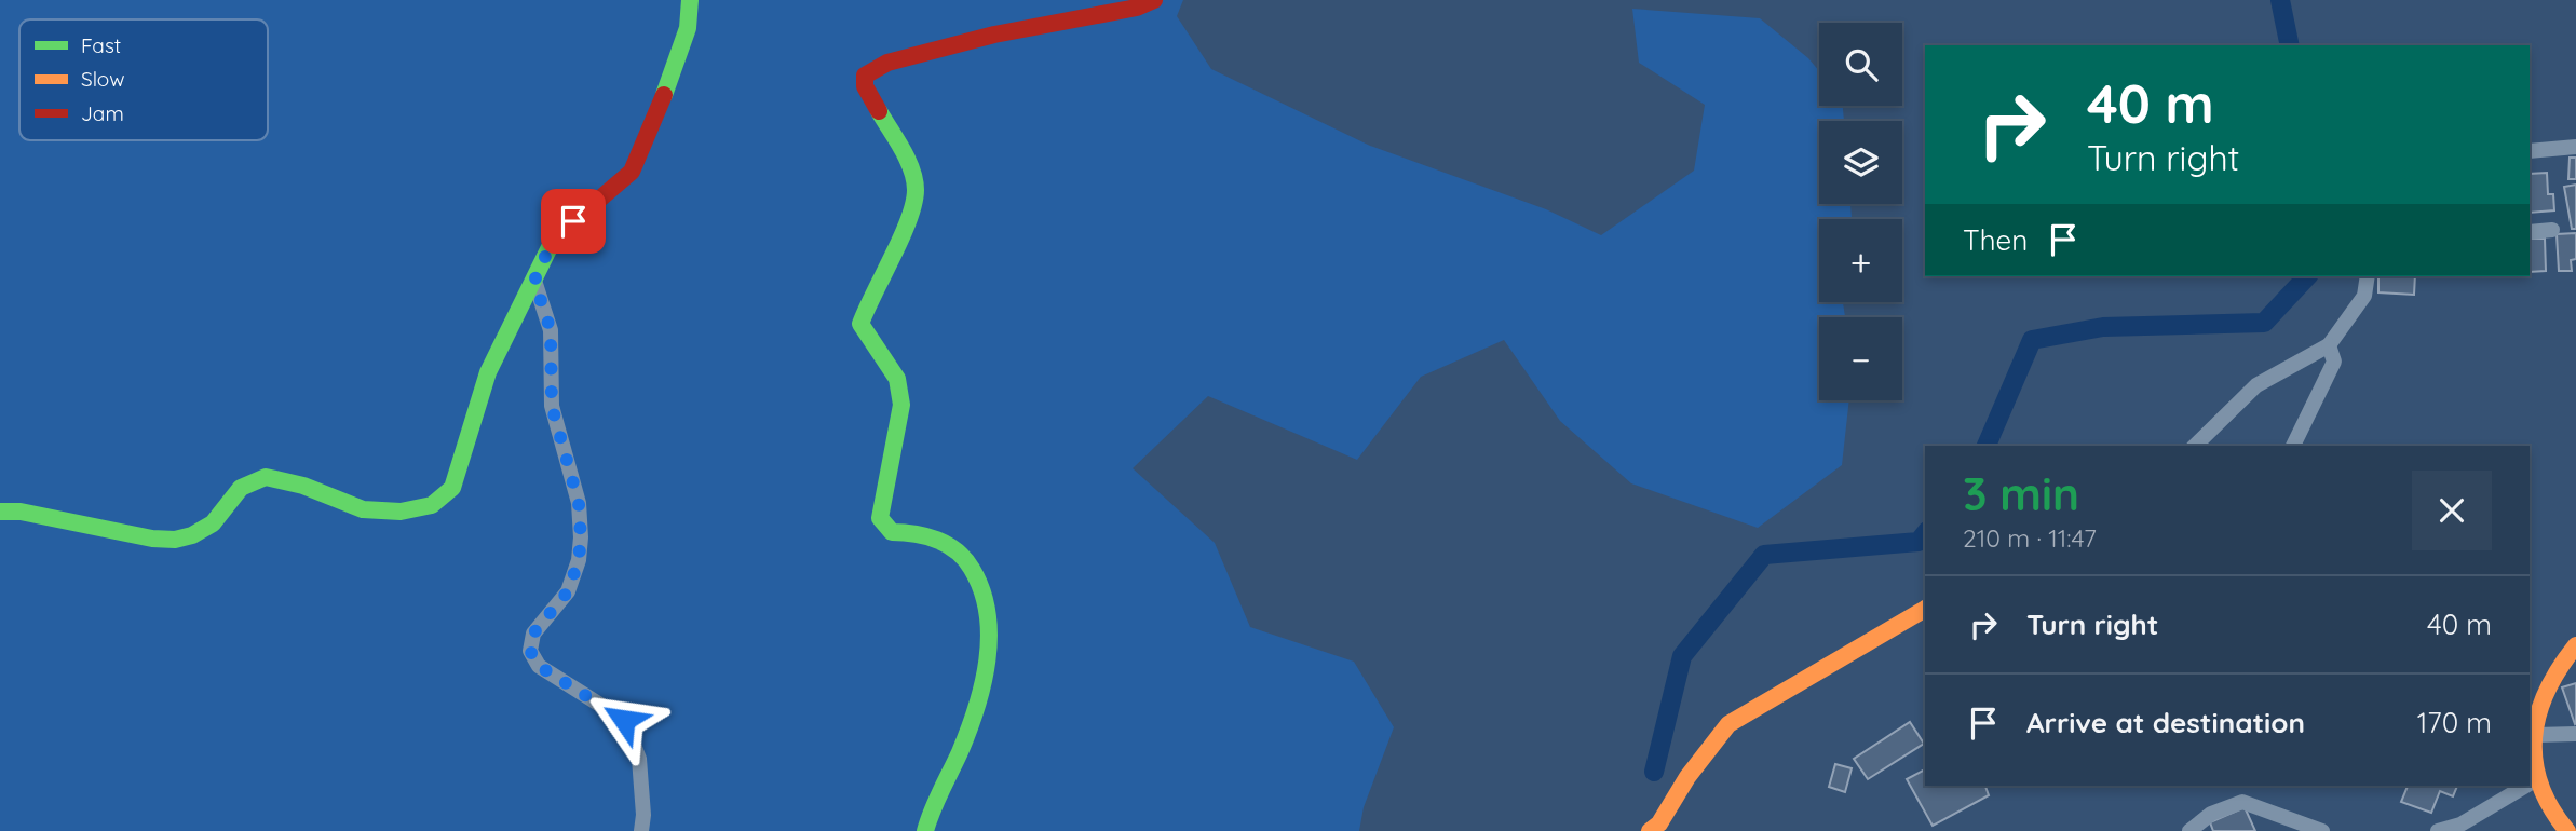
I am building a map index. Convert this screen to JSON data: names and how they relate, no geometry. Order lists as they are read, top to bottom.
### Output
{
  "legend": ["Fast", "Slow", "Jam"],
  "page": {
    "map_buttons": ["+", "−"],
    "turn": ["40 m", "Turn right"],
    "then": "Then",
    "heading": ["3 min", "210 m · 11:47"],
    "list": [
      {
        "name": "Turn right",
        "value": "40 m"
      },
      {
        "name": "Arrive at destination",
        "value": "170 m"
      }
    ]
  }
}
